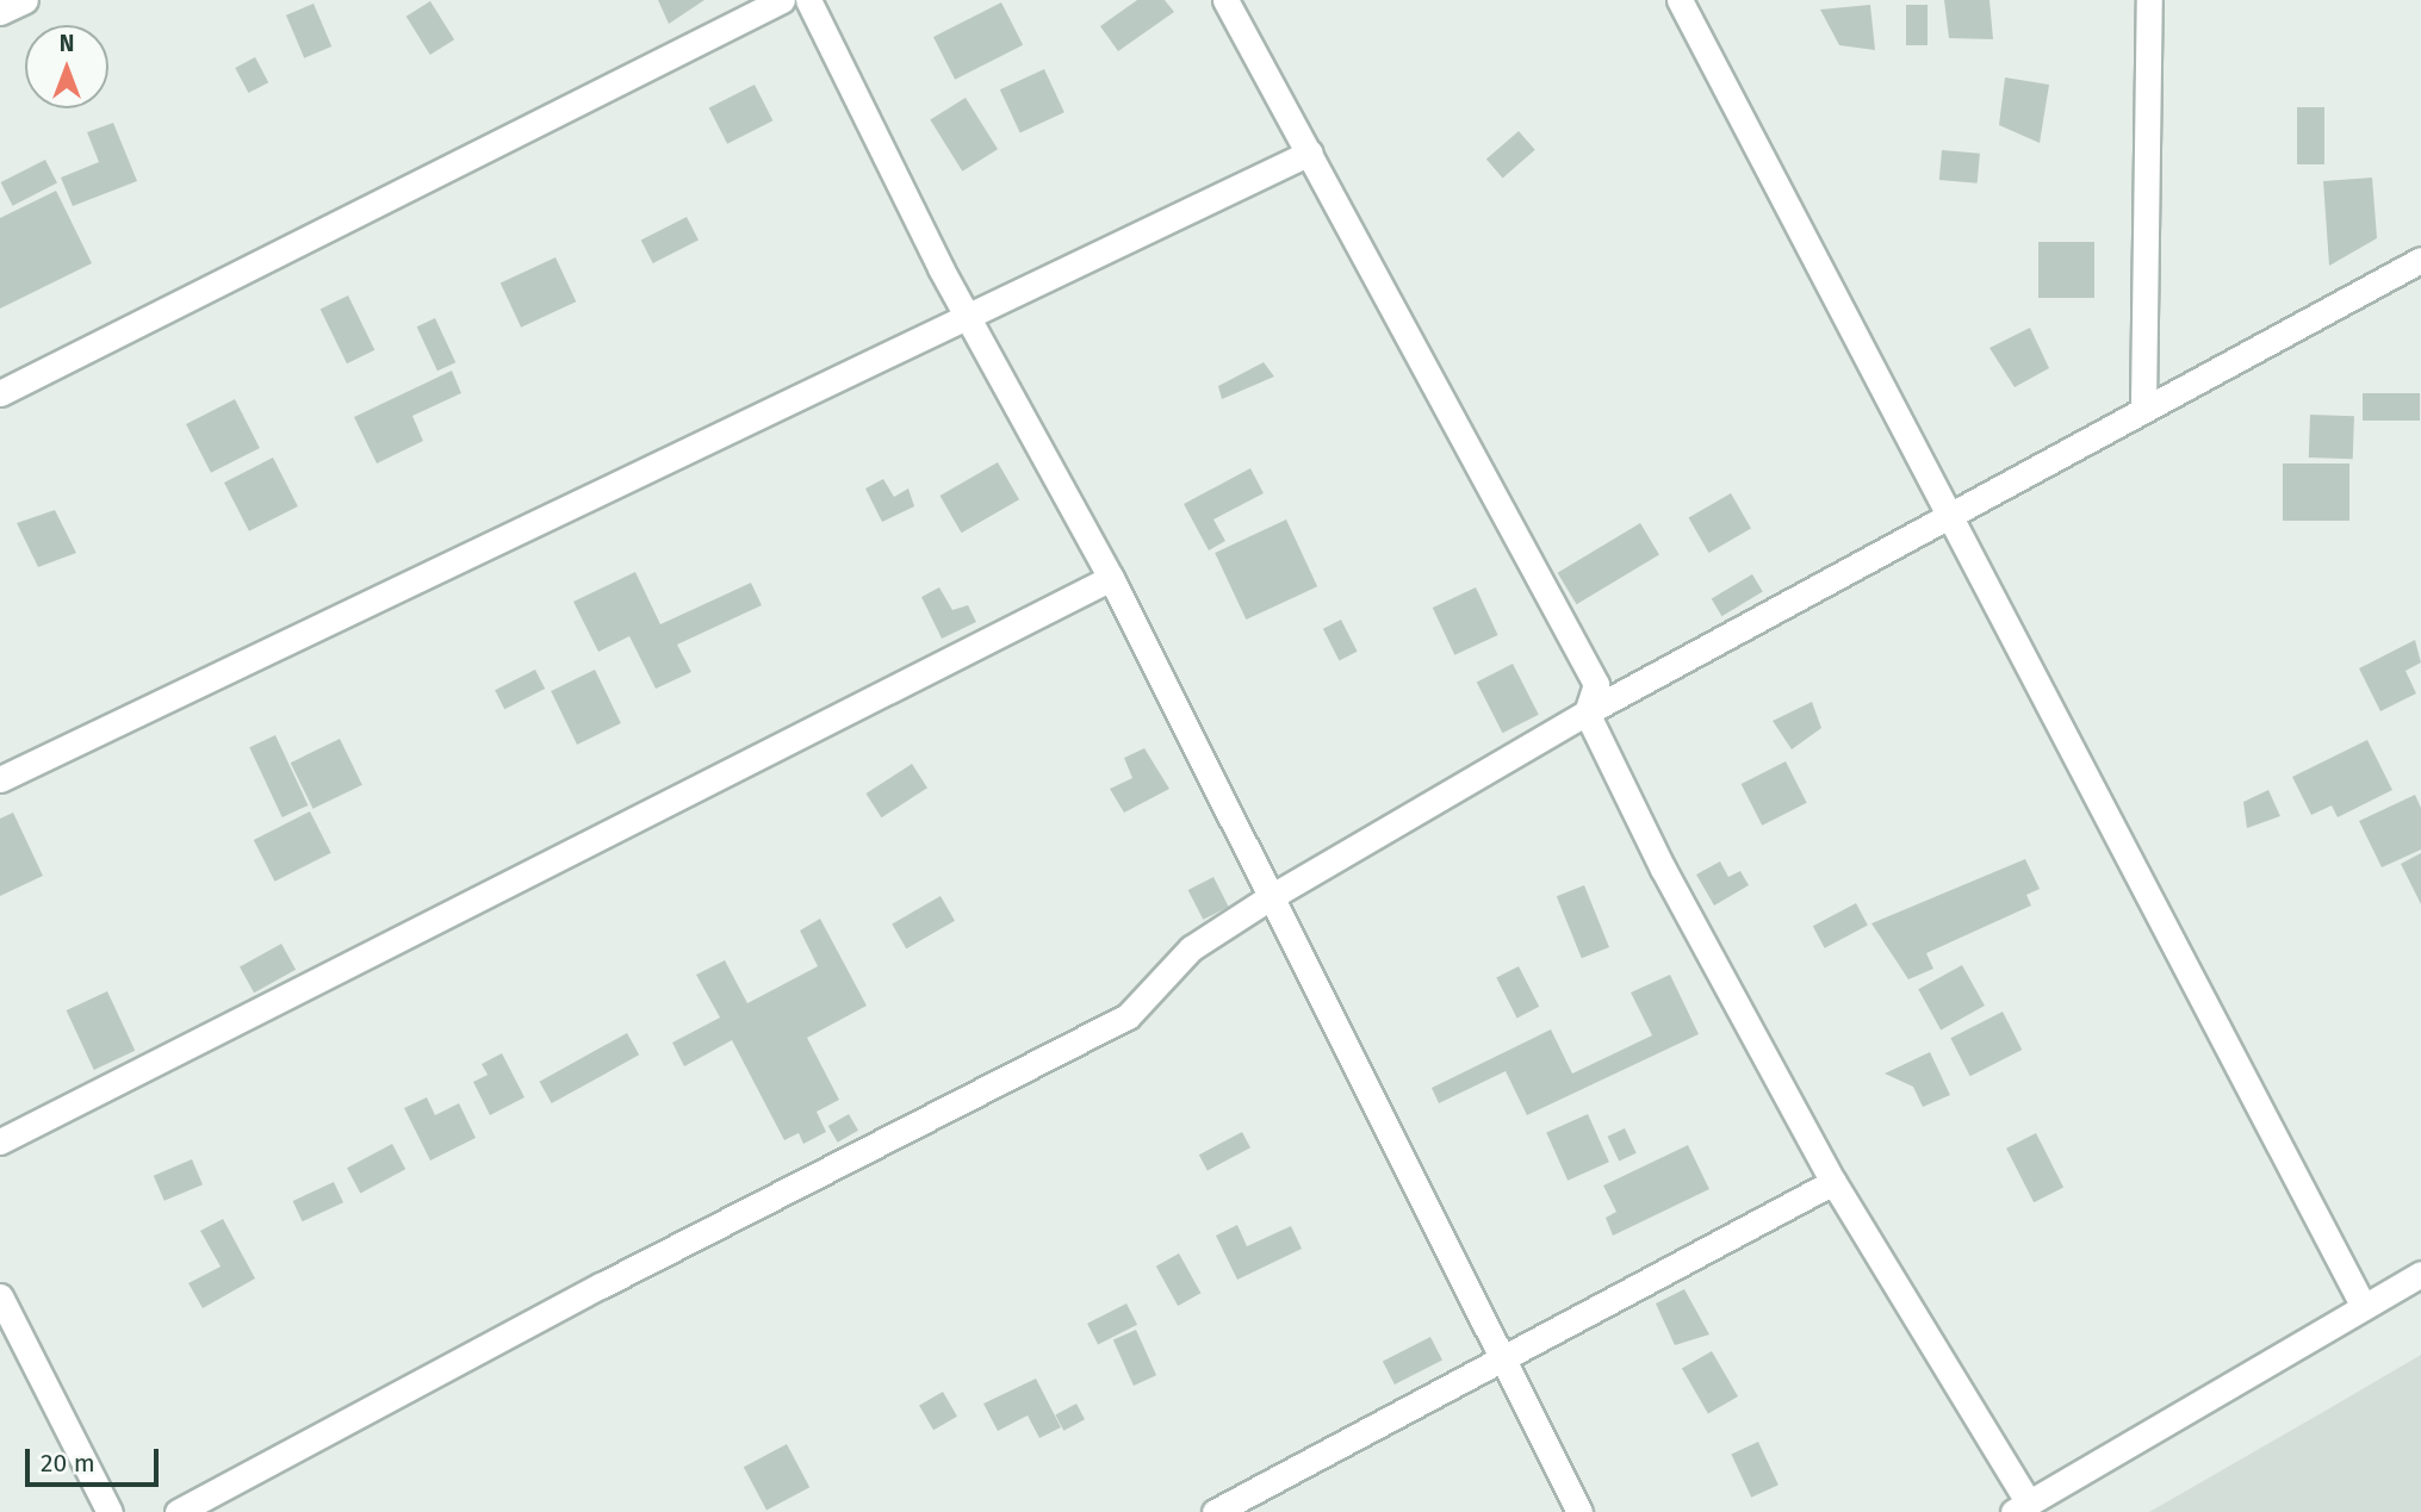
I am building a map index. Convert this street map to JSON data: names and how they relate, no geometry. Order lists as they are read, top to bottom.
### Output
{
  "scale_bar": "20 m",
  "north": "top"
}
